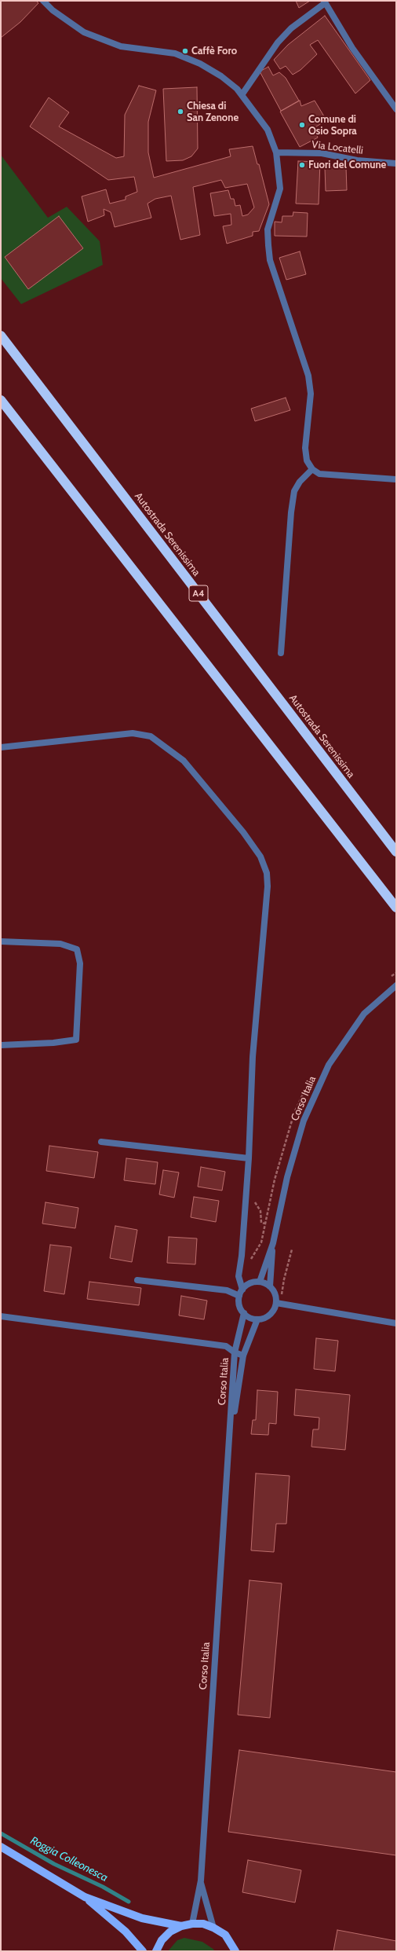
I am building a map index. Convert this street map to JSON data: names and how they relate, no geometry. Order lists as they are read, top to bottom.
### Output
{
  "streets": {
    "highway": ["Autostrada Serenissima", "A4"],
    "street": ["Via Locatelli", "Corso Italia"]
  },
  "water": ["Roggia Colleonesca"],
  "places": [
    "Caffè Foro",
    "Chiesa di San Zenone",
    "Comune di Osio Sopra",
    "Fuori del Comune"
  ]
}
